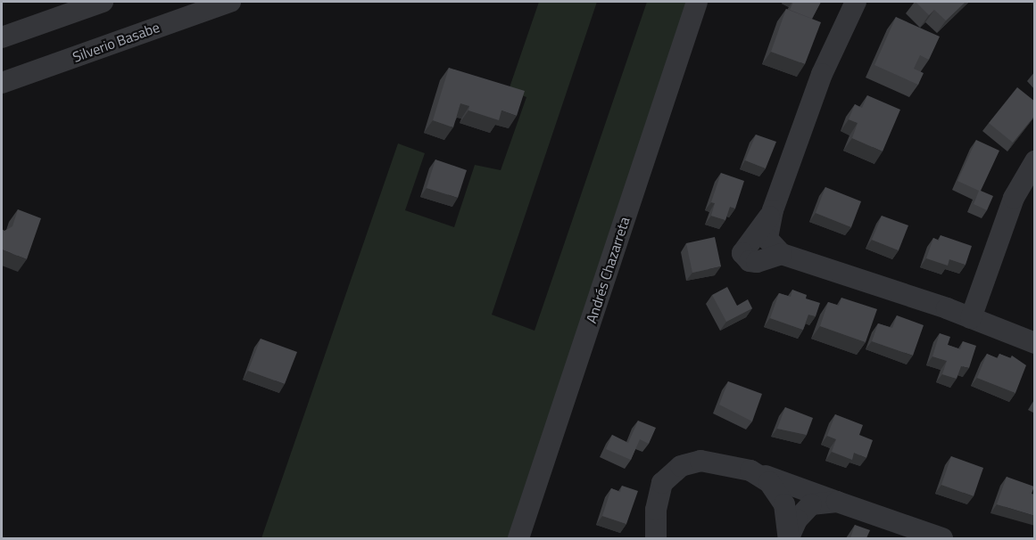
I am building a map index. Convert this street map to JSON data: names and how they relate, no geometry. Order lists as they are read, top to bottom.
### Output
{
  "streets": {
    "street": ["Silverio Basabe", "Andrés Chazarreta"]
  }
}
